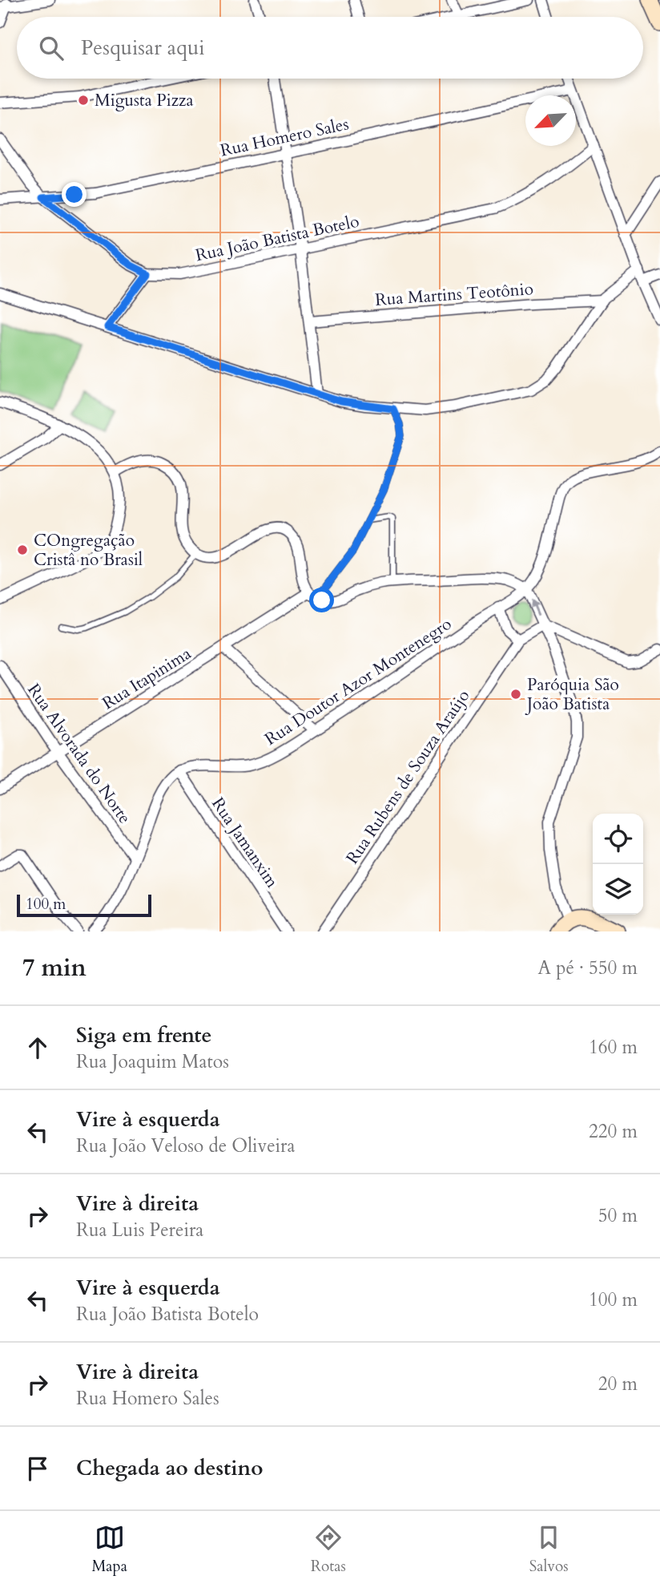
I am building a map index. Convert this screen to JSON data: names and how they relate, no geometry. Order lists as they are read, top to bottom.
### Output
{
  "streets": {
    "street": [
      "Rua Homero Sales",
      "Rua João Batista Botelo",
      "Rua Martins Teotônio",
      "Rua Itapinima",
      "Rua Doutor Azor Montenegro",
      "Rua Alvorada do Norte",
      "Rua Rubens de Souza Araújo",
      "Rua Jamanxim"
    ]
  },
  "crossings": [
    ["Rua Homero Sales", "Rua João Batista Botelo"],
    ["Rua Itapinima", "Rua Alvorada do Norte"],
    ["Rua Doutor Azor Montenegro", "Rua Jamanxim"]
  ],
  "places": ["Migusta Pizza", "COngregação Cristâ no Brasil", "Paróquia São João Batista"],
  "scale_bar": "100 m",
  "north": "bottom left",
  "page": {
    "search": "Pesquisar aqui",
    "scale": "100 m",
    "heading": ["7 min", "A pé · 550 m"],
    "list": [
      ["Siga em frente", "Rua Joaquim Matos", "160 m"],
      ["Vire à esquerda", "Rua João Veloso de Oliveira", "220 m"],
      ["Vire à direita", "Rua Luis Pereira", "50 m"],
      ["Vire à esquerda", "Rua João Batista Botelo", "100 m"],
      ["Vire à direita", "Rua Homero Sales", "20 m"],
      "Chegada ao destino"
    ],
    "nav": ["Mapa", "Rotas", "Salvos"]
  }
}
